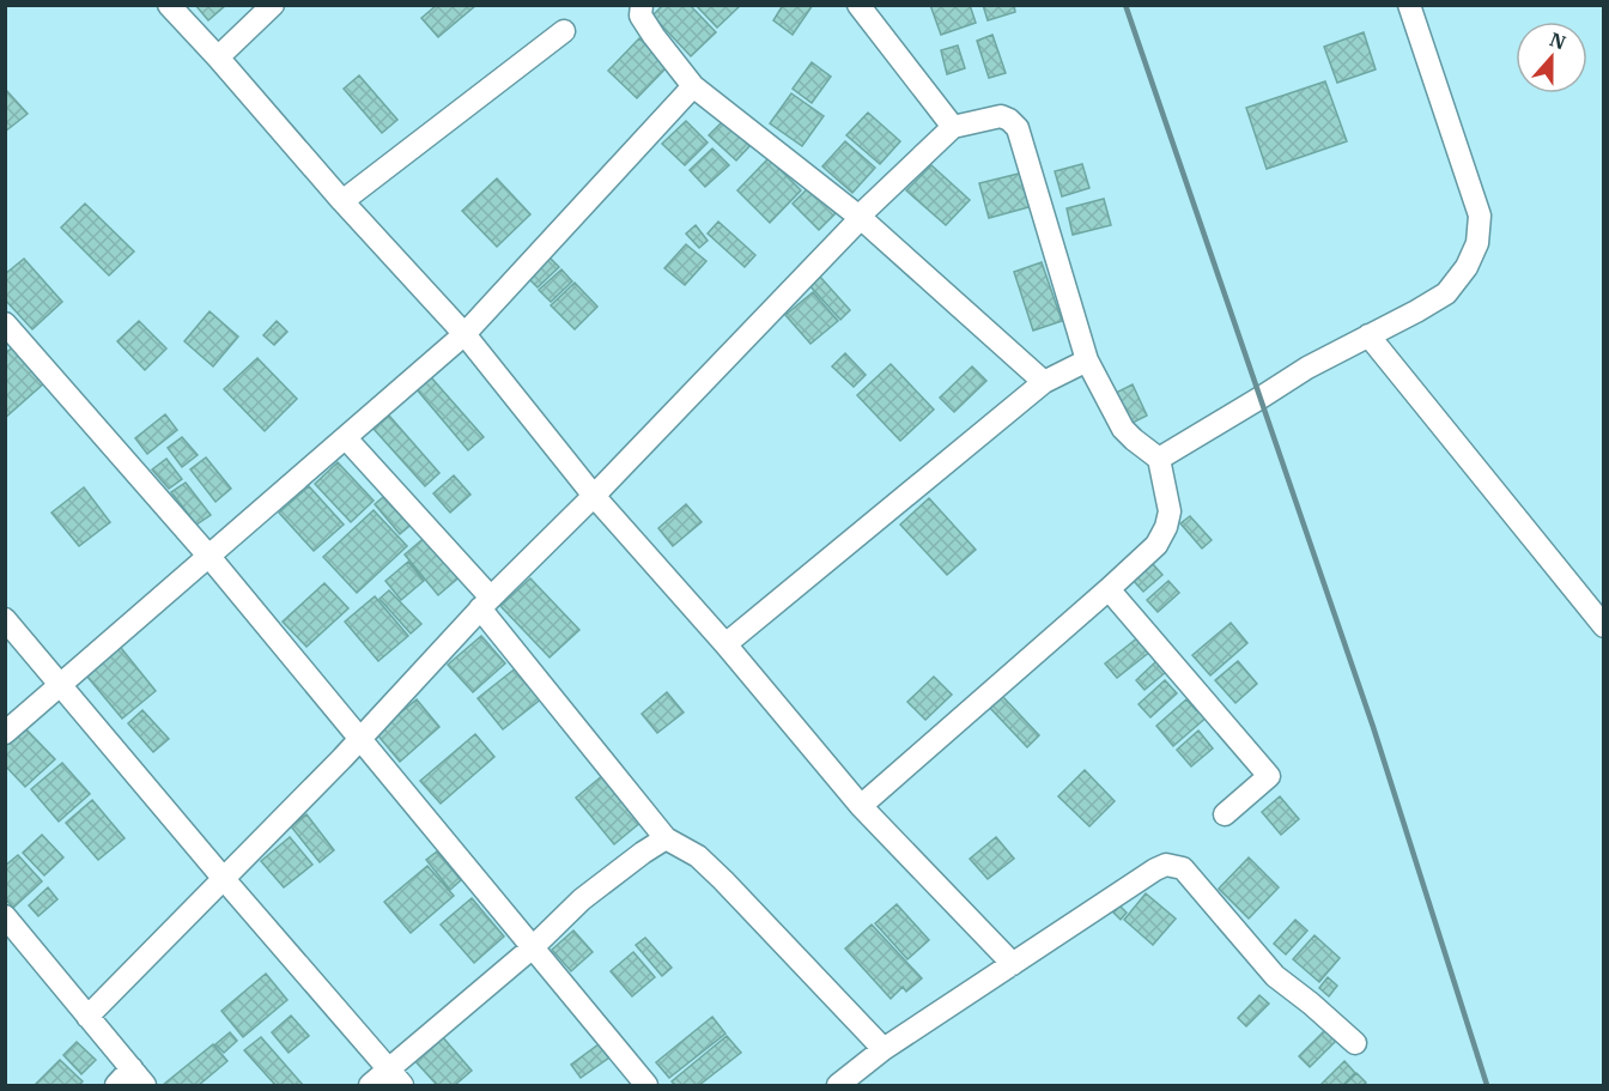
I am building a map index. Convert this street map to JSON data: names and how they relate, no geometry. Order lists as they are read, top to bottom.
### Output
{
  "north": "top"
}
